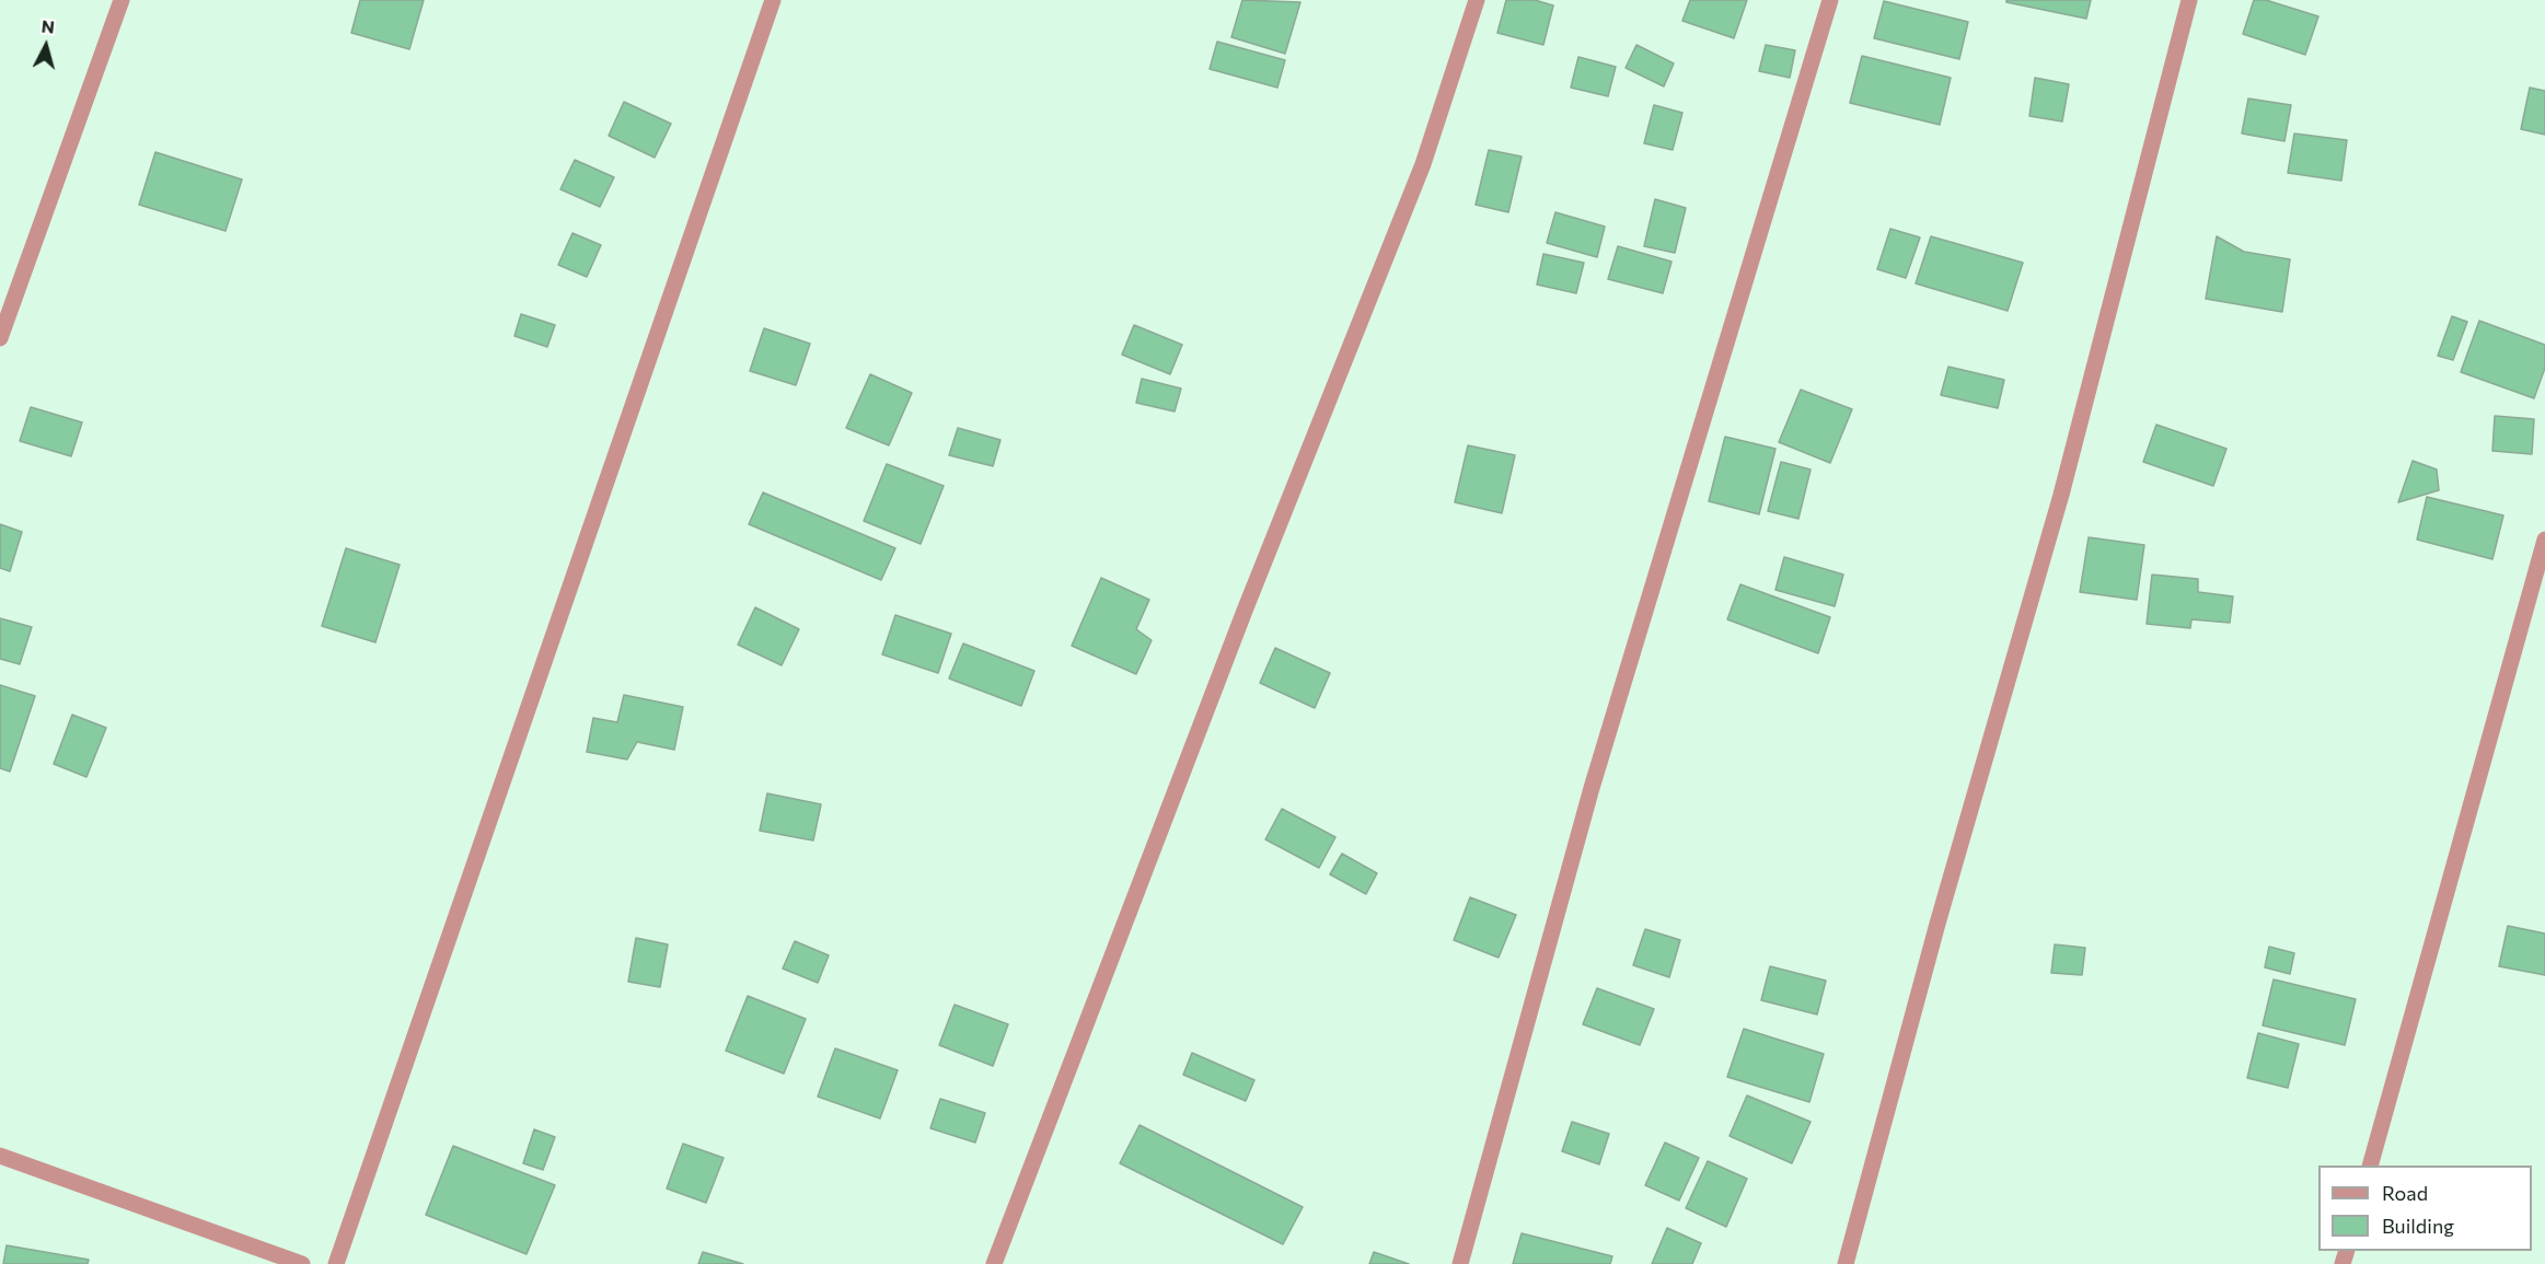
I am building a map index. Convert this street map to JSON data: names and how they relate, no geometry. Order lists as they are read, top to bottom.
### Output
{
  "legend": ["Road", "Building"],
  "north": "top"
}
